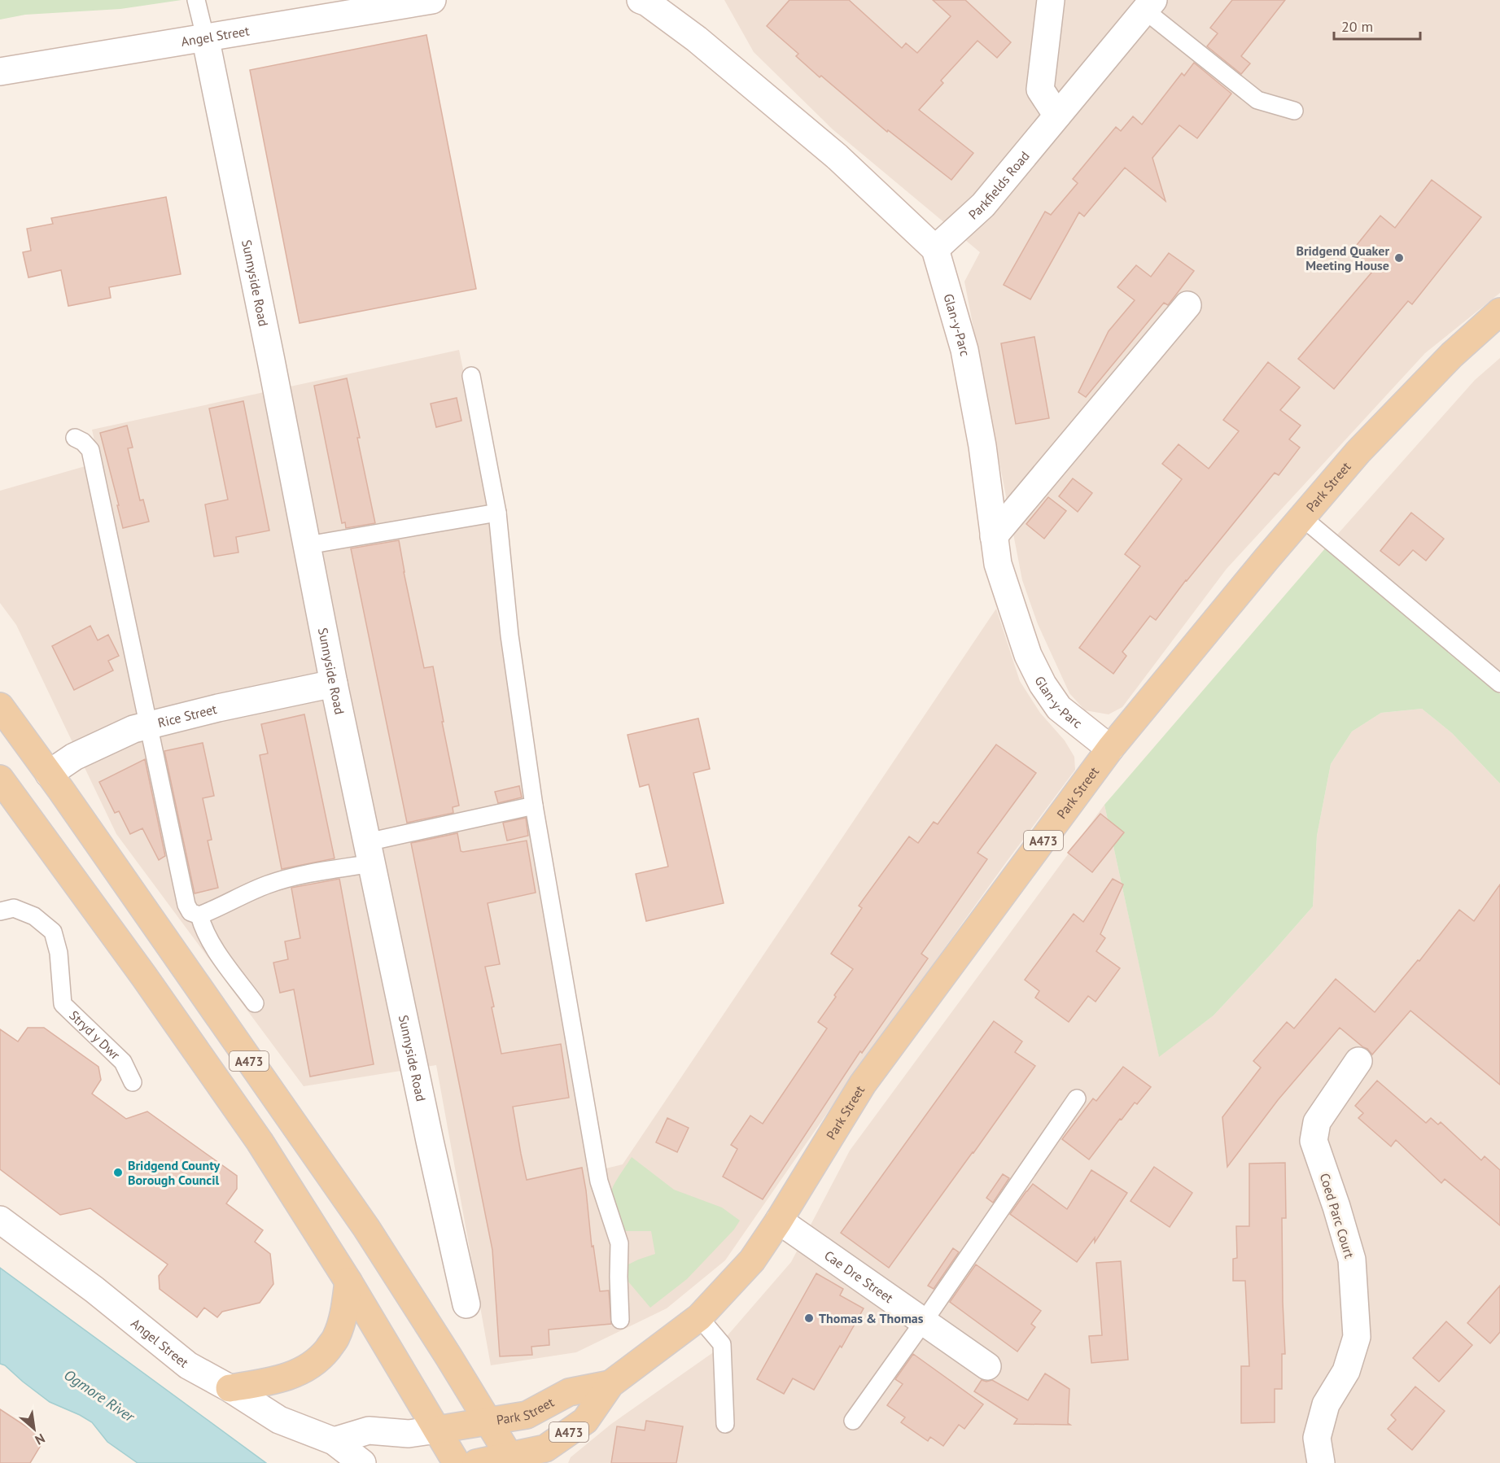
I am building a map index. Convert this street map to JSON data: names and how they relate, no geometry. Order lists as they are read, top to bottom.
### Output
{
  "streets": {
    "main road": ["Park Street", "A473"],
    "street": [
      "Angel Street",
      "Parkfields Road",
      "Sunnyside Road",
      "Glan-y-Parc",
      "Rice Street",
      "Coed Parc Court",
      "Cae Dre Street"
    ],
    "lane": ["Stryd y Dwr"]
  },
  "crossings": [
    ["Angel Street", "Sunnyside Road"],
    ["Parkfields Road", "Glan-y-Parc"],
    ["Sunnyside Road", "Rice Street"],
    ["Glan-y-Parc", "Park Street"],
    ["Park Street", "A473"],
    ["Park Street", "Cae Dre Street"],
    ["Rice Street", "A473"]
  ],
  "water": ["Ogmore River"],
  "places": ["Bridgend Quaker Meeting House", "Bridgend County Borough Council", "Thomas & Thomas"],
  "scale_bar": "20 m",
  "north": "bottom right"
}
